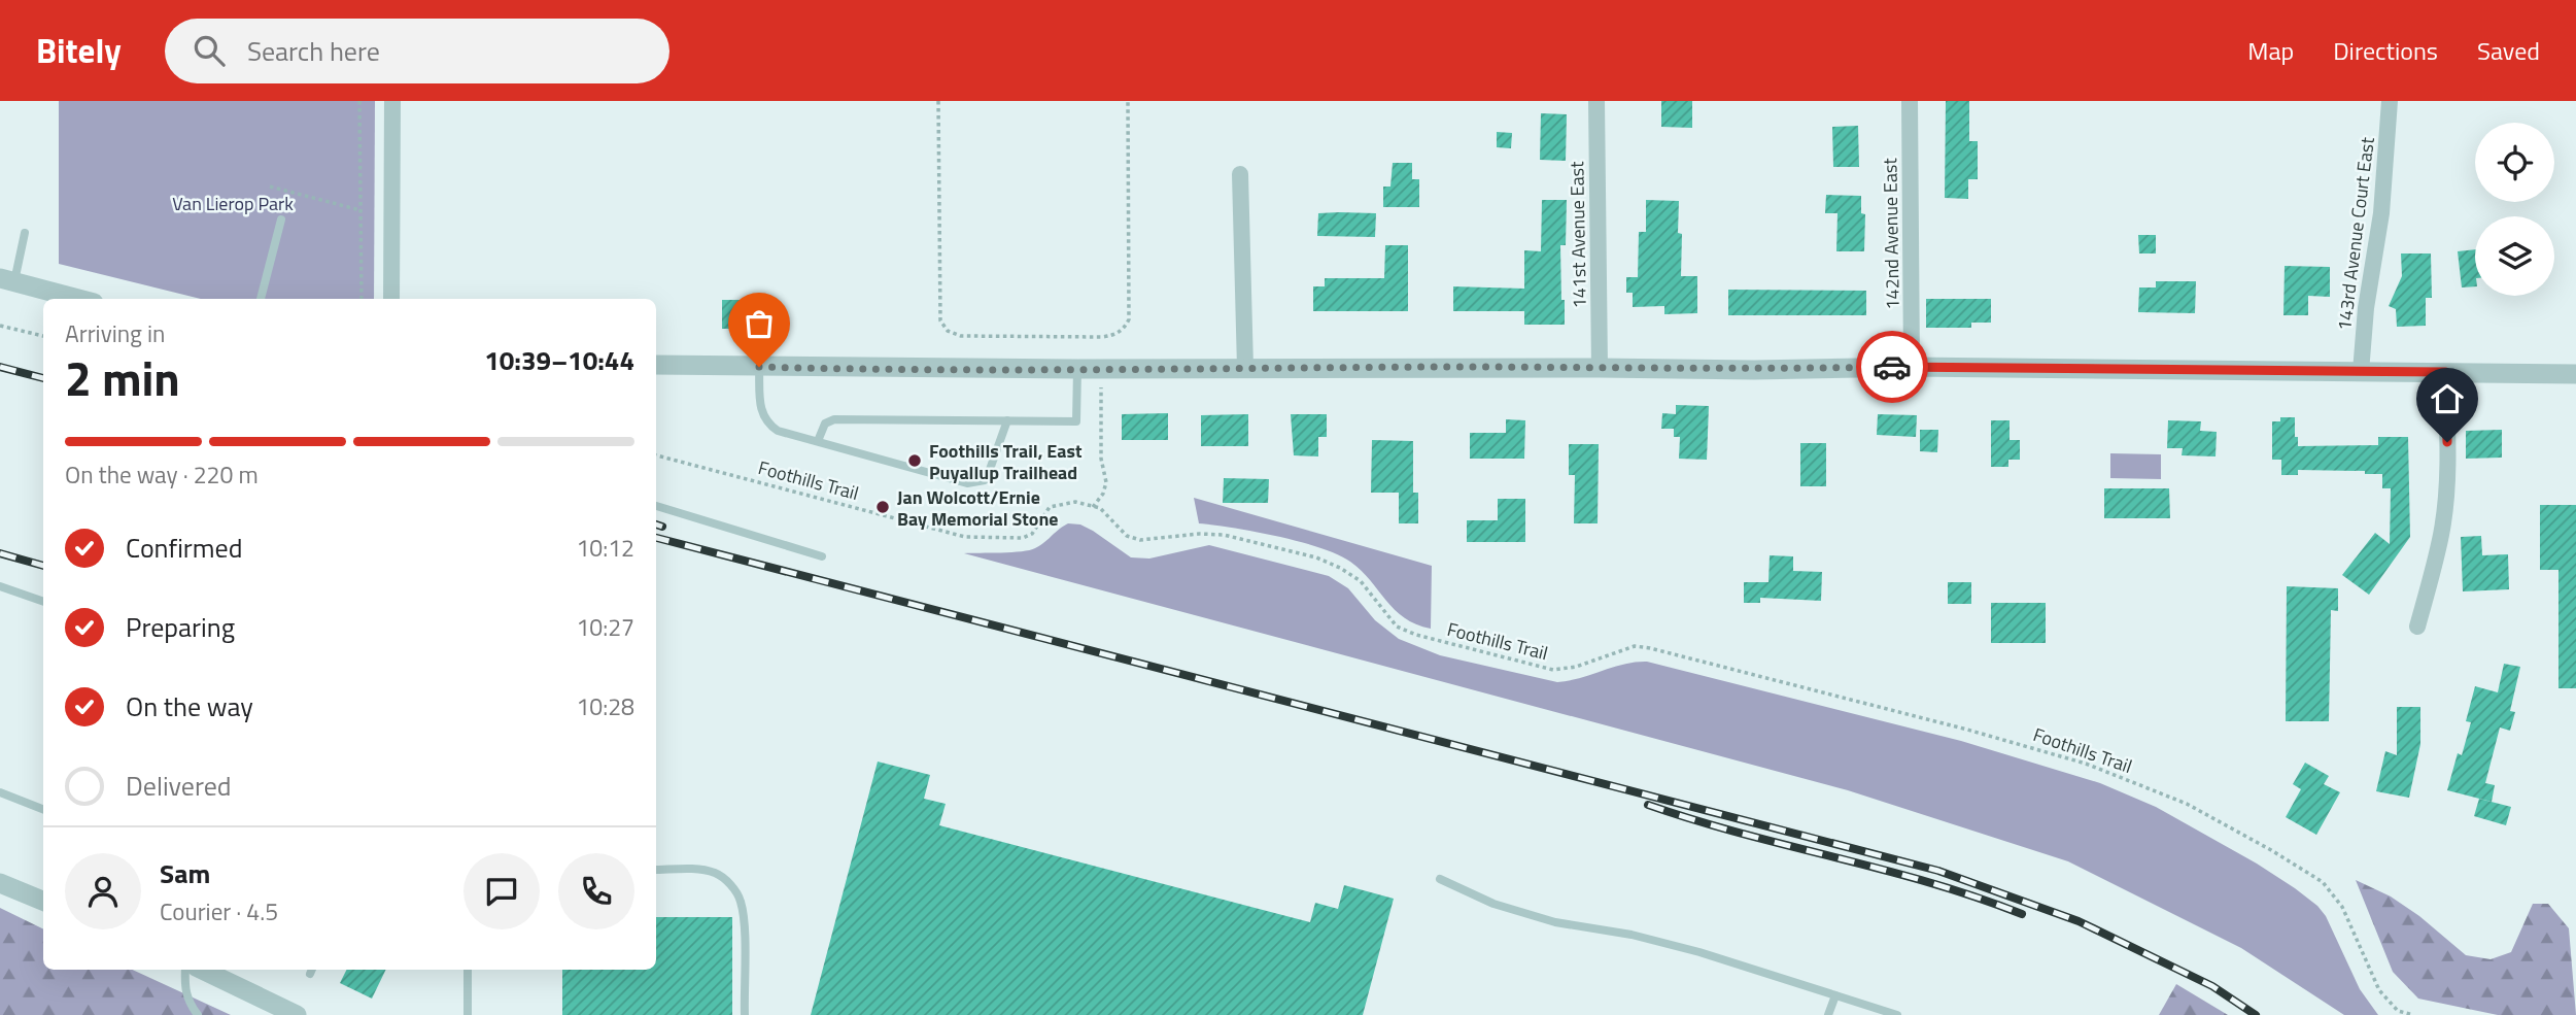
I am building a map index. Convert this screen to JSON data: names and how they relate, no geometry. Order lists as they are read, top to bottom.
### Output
{
  "streets": {
    "street": ["142nd Avenue East", "143rd Avenue Court East", "141st Avenue East"],
    "path": ["Foothills Trail"]
  },
  "parks": ["Van Lierop Park"],
  "places": ["Foothills Trail, East Puyallup Trailhead", "Jan Wolcott/Ernie Bay Memorial Stone"],
  "page": {
    "header": "Bitely",
    "search": "Search here",
    "nav": ["Map", "Directions", "Saved"],
    "heading": ["2 min", "Arriving in", "10:39–10:44"],
    "panel": ["Sam", "Courier · 4.5"],
    "bar": "On the way · 220 m",
    "list": [
      ["Confirmed", "10:12"],
      ["Preparing", "10:27"],
      ["On the way", "10:28"],
      "Delivered"
    ]
  }
}
